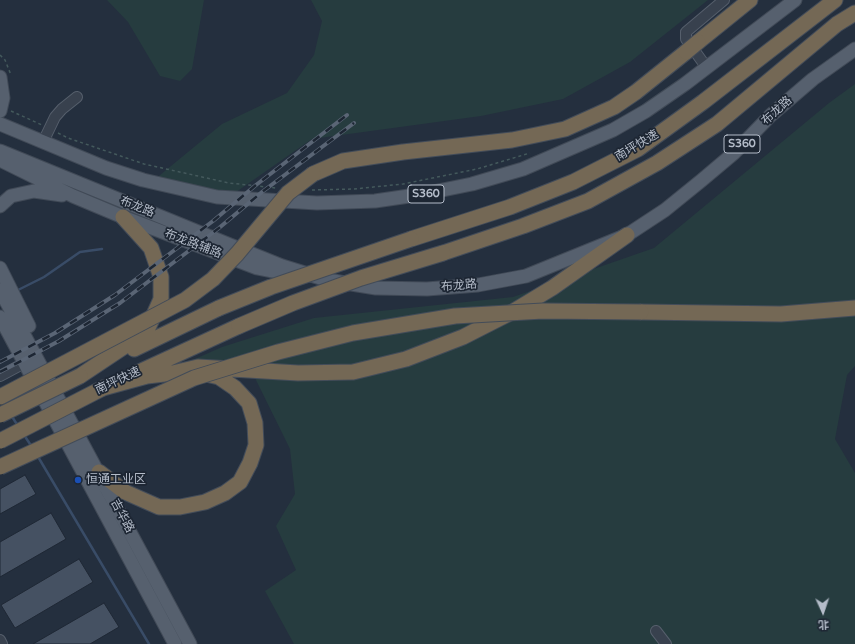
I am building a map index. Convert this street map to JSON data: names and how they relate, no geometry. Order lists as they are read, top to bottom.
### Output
{
  "streets": {
    "highway": ["南坪快速"],
    "main road": [
      "布龙路",
      "S360",
      "布龙路辅路",
      "吉华路"
    ]
  },
  "crossings": [
    ["布龙路", "布龙路辅路"]
  ],
  "places": ["恒通工业区"],
  "north": "bottom"
}
